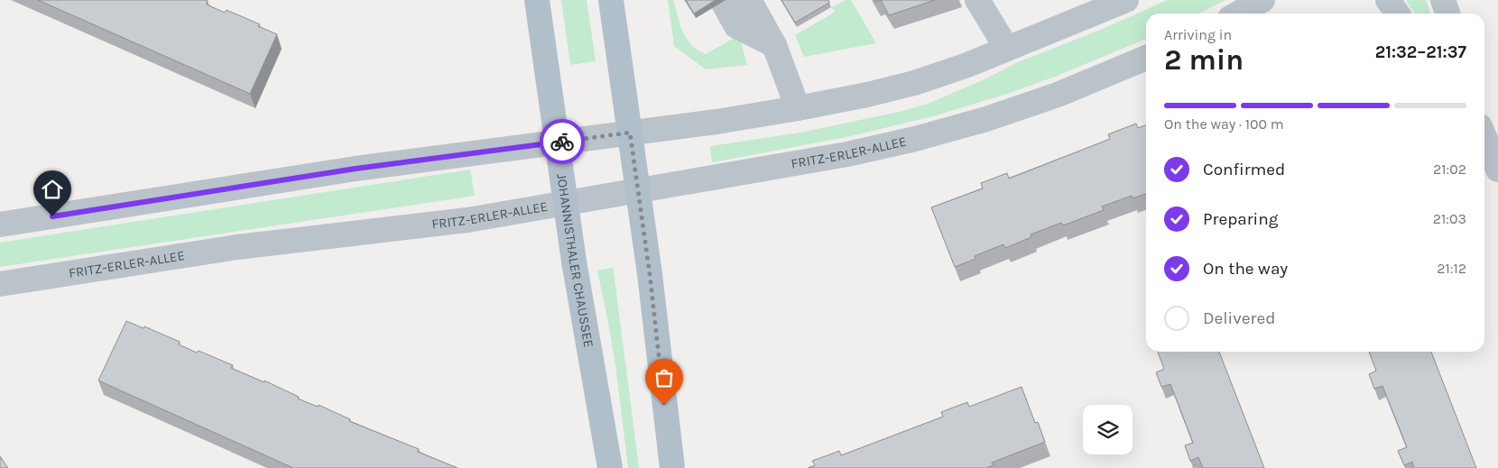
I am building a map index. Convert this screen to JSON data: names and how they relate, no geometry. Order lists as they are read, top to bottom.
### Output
{
  "streets": {
    "main road": ["JOHANNISTHALER CHAUSSEE"],
    "street": ["FRITZ-ERLER-ALLEE"]
  },
  "crossings": [
    ["FRITZ-ERLER-ALLEE", "JOHANNISTHALER CHAUSSEE"]
  ],
  "page": {
    "heading": ["2 min", "Arriving in", "21:32–21:37"],
    "bar": "On the way · 100 m",
    "list": [
      ["Confirmed", "21:02"],
      ["Preparing", "21:03"],
      ["On the way", "21:12"],
      "Delivered"
    ]
  }
}
